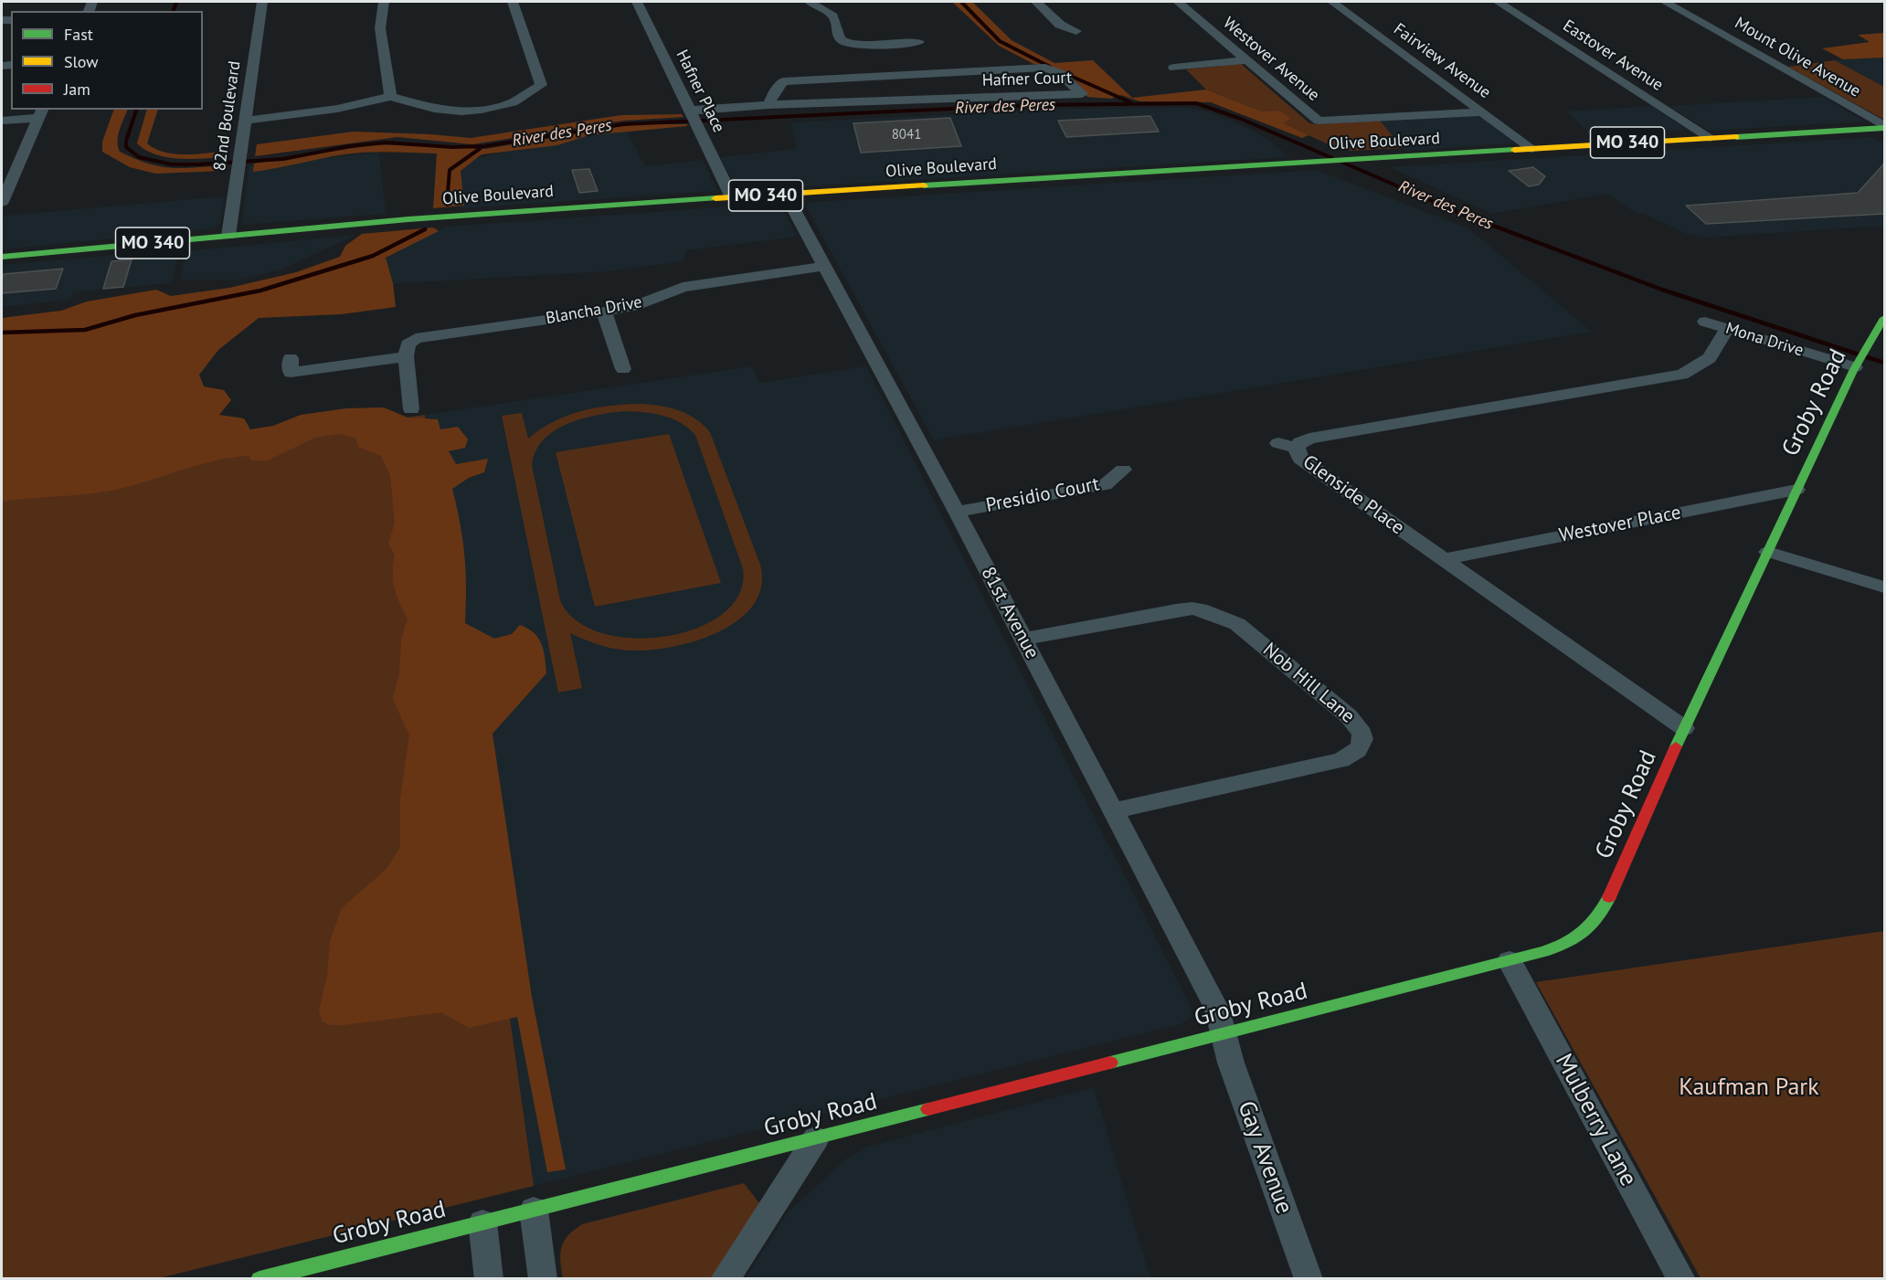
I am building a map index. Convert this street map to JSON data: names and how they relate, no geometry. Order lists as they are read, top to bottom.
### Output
{
  "streets": {
    "main road": ["Olive Boulevard", "MO 340", "Groby Road"],
    "street": [
      "Eastover Avenue",
      "Mount Olive Avenue",
      "Westover Avenue",
      "Fairview Avenue",
      "Hafner Court",
      "Hafner Place",
      "82nd Boulevard",
      "Blancha Drive",
      "Mona Drive",
      "Presidio Court",
      "Glenside Place",
      "Westover Place",
      "81st Avenue",
      "Nob Hill Lane",
      "Mulberry Lane",
      "Gay Avenue"
    ]
  },
  "crossings": [
    ["Eastover Avenue", "Olive Boulevard"],
    ["Mount Olive Avenue", "Olive Boulevard"],
    ["Westover Avenue", "Fairview Avenue"],
    ["Fairview Avenue", "Olive Boulevard"],
    ["Hafner Court", "Hafner Place"],
    ["Hafner Place", "Olive Boulevard"],
    ["82nd Boulevard", "Olive Boulevard"],
    ["Olive Boulevard", "81st Avenue"],
    ["Blancha Drive", "81st Avenue"],
    ["Mona Drive", "Groby Road"],
    ["Mona Drive", "Glenside Place"],
    ["Groby Road", "Glenside Place"],
    ["Groby Road", "Westover Place"],
    ["Groby Road", "81st Avenue"],
    ["Groby Road", "Mulberry Lane"],
    ["Groby Road", "Gay Avenue"],
    ["Presidio Court", "81st Avenue"],
    ["Glenside Place", "Westover Place"],
    ["81st Avenue", "Nob Hill Lane"],
    ["81st Avenue", "Gay Avenue"]
  ],
  "water": ["River des Peres"],
  "parks": ["Kaufman Park"],
  "house_numbers": ["8041"],
  "legend": ["Fast", "Slow", "Jam"]
}
